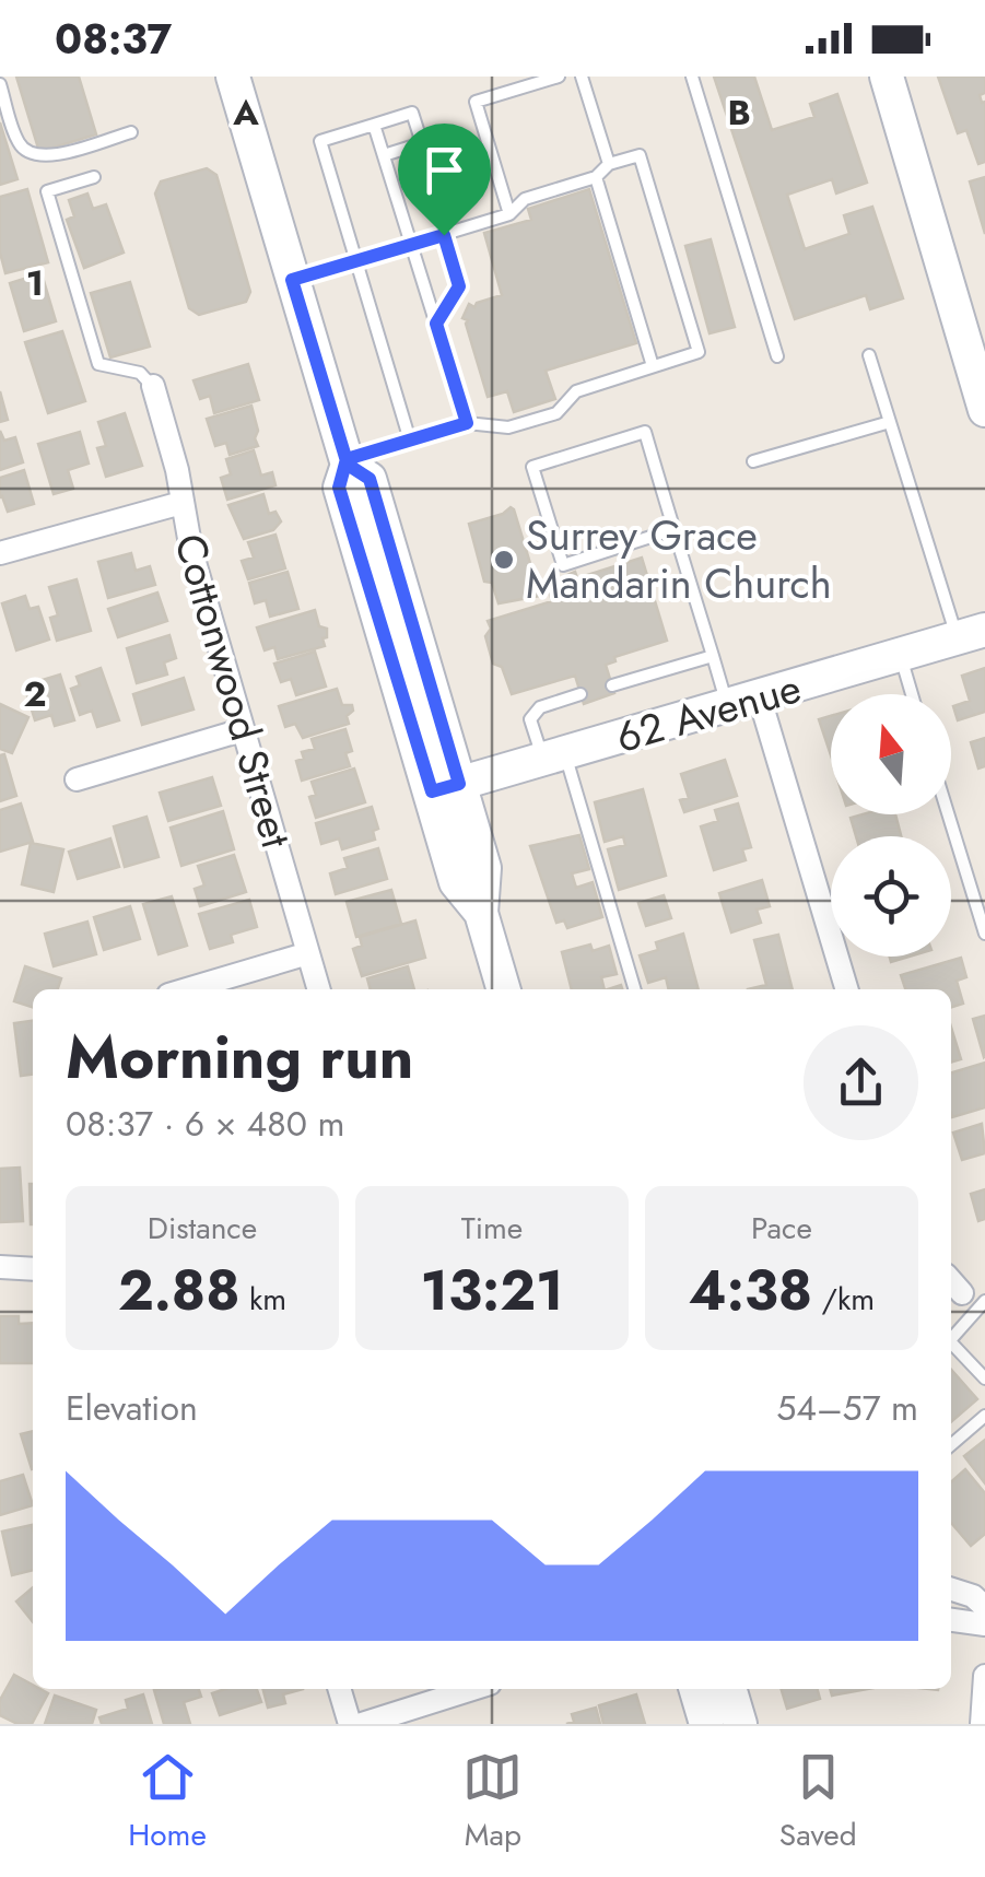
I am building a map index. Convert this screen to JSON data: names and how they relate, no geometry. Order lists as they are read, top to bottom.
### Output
{
  "streets": {
    "main road": ["62 Avenue"],
    "street": ["Cottonwood Street"]
  },
  "places": ["Surrey Grace Mandarin Church"],
  "north": "top",
  "page": {
    "status": "08:37",
    "heading": ["Morning run", "08:37 · 6 × 480 m"],
    "stats": [
      ["Distance", "2.88 km"],
      ["Time", "13:21"],
      ["Pace", "4:38 /km"]
    ],
    "chart": ["Elevation", "54–57 m"],
    "tabs": ["Home", "Map", "Saved"]
  },
  "grid": {
    "columns": ["A", "B"],
    "rows": ["1", "2"]
  }
}
